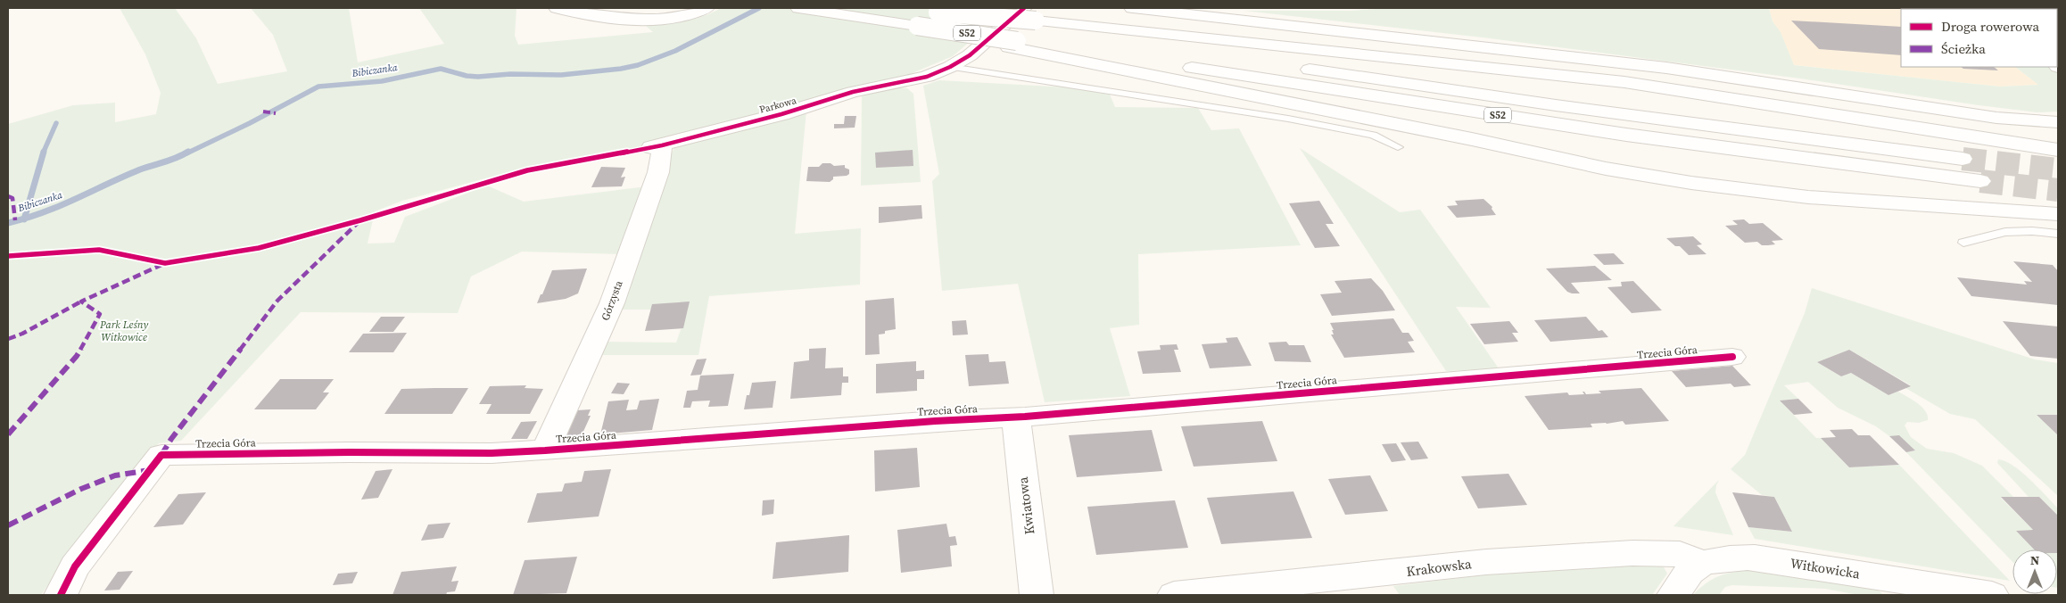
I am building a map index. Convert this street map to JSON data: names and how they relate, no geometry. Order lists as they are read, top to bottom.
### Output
{
  "streets": {
    "main road": [
      "S52",
      "Parkowa",
      "Górzysta",
      "Trzecia Góra",
      "Kwiatowa",
      "Krakowska",
      "Witkowicka"
    ]
  },
  "crossings": [
    ["Parkowa", "Górzysta"],
    ["Górzysta", "Trzecia Góra"],
    ["Trzecia Góra", "Kwiatowa"],
    ["Krakowska", "Witkowicka"]
  ],
  "water": ["Bibiczanka"],
  "parks": ["Park Leśny Witkowice"],
  "legend": ["Droga rowerowa", "Ścieżka"],
  "north": "top"
}
